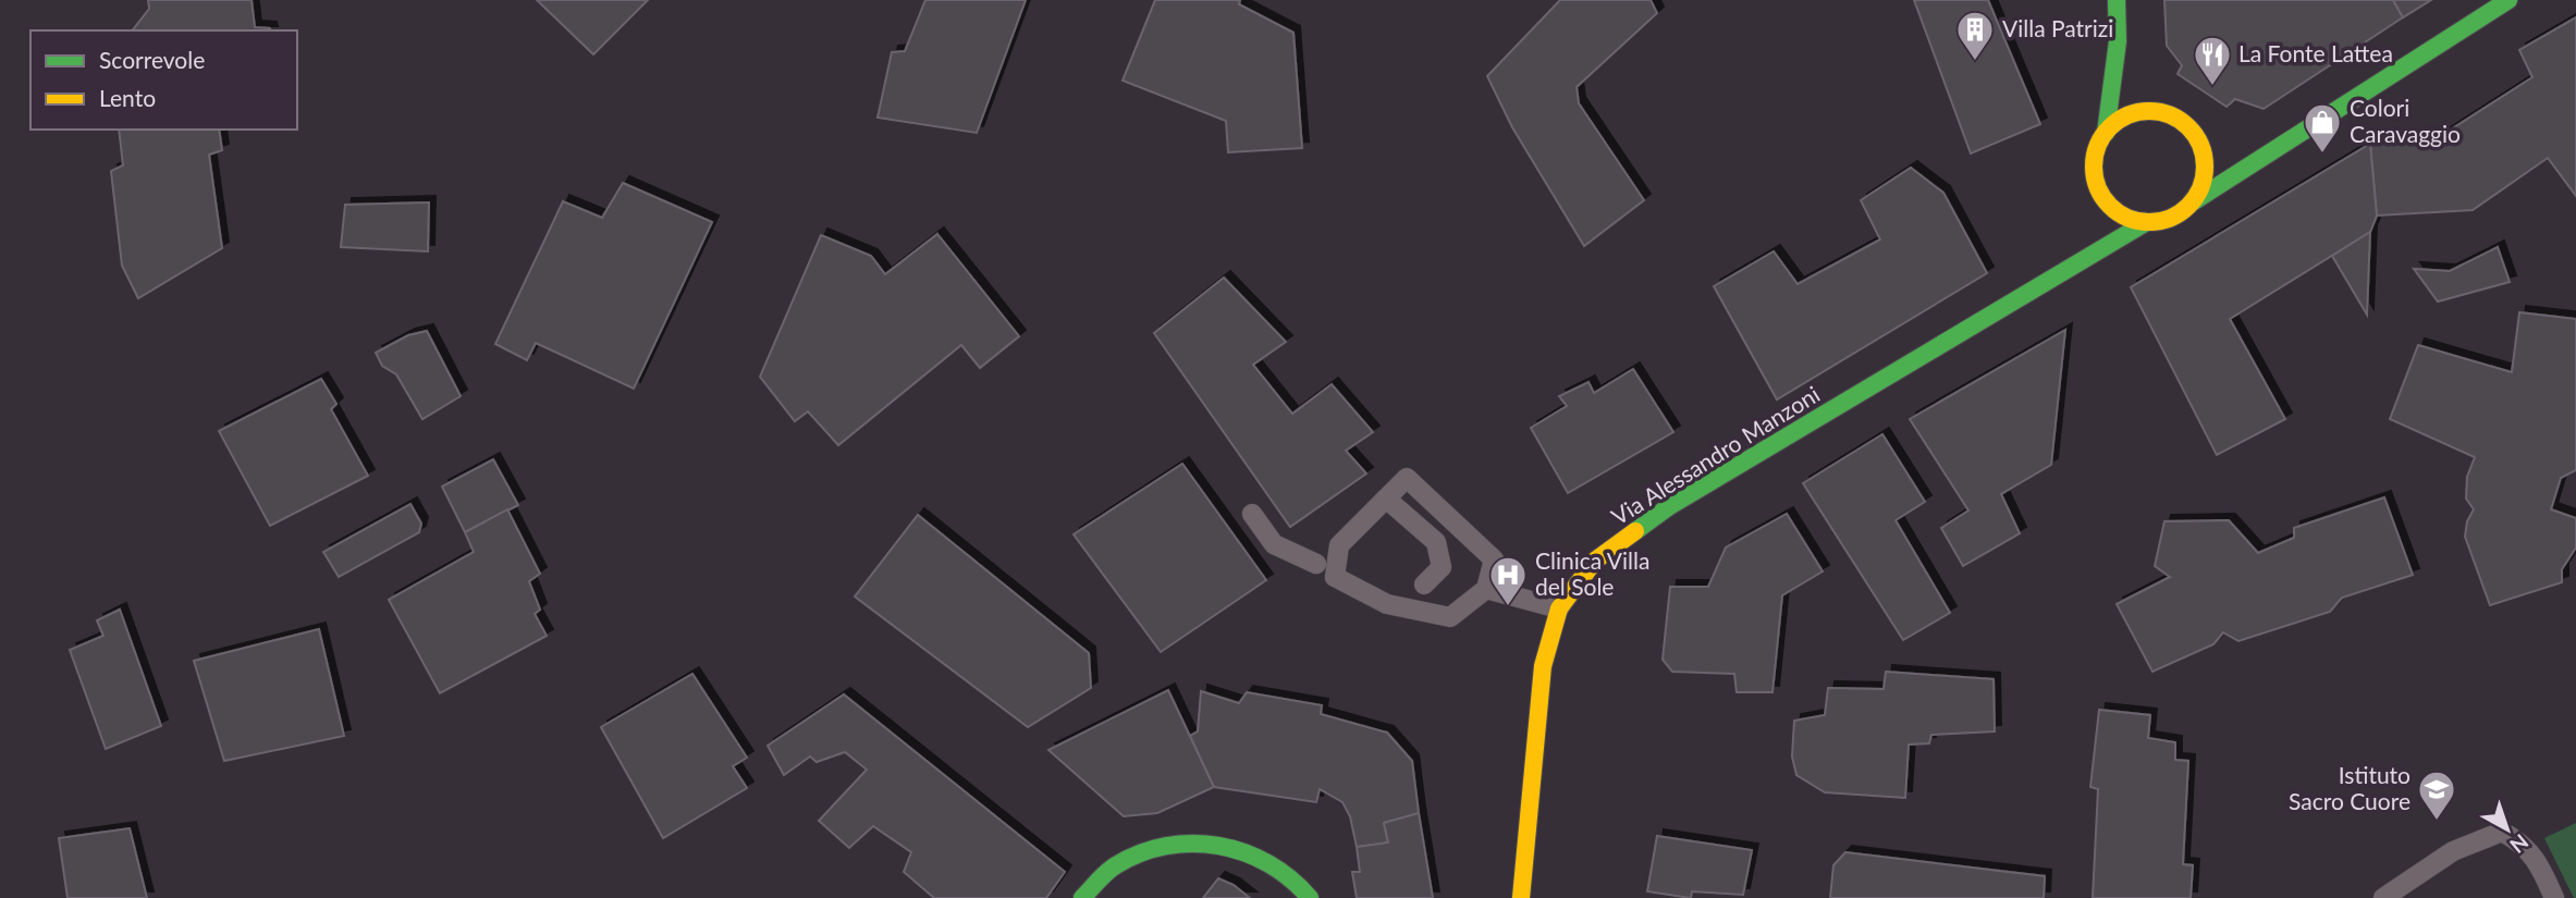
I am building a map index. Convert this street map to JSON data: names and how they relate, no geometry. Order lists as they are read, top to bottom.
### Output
{
  "streets": {
    "main road": ["Via Alessandro Manzoni"]
  },
  "places": {
    "building": ["Villa Patrizi"],
    "restaurant": ["La Fonte Lattea"],
    "shop": ["Colori Caravaggio"],
    "hospital": ["Clinica Villa del Sole"],
    "school or university": ["Istituto Sacro Cuore"]
  },
  "legend": ["Scorrevole", "Lento"],
  "north": "bottom right"
}
